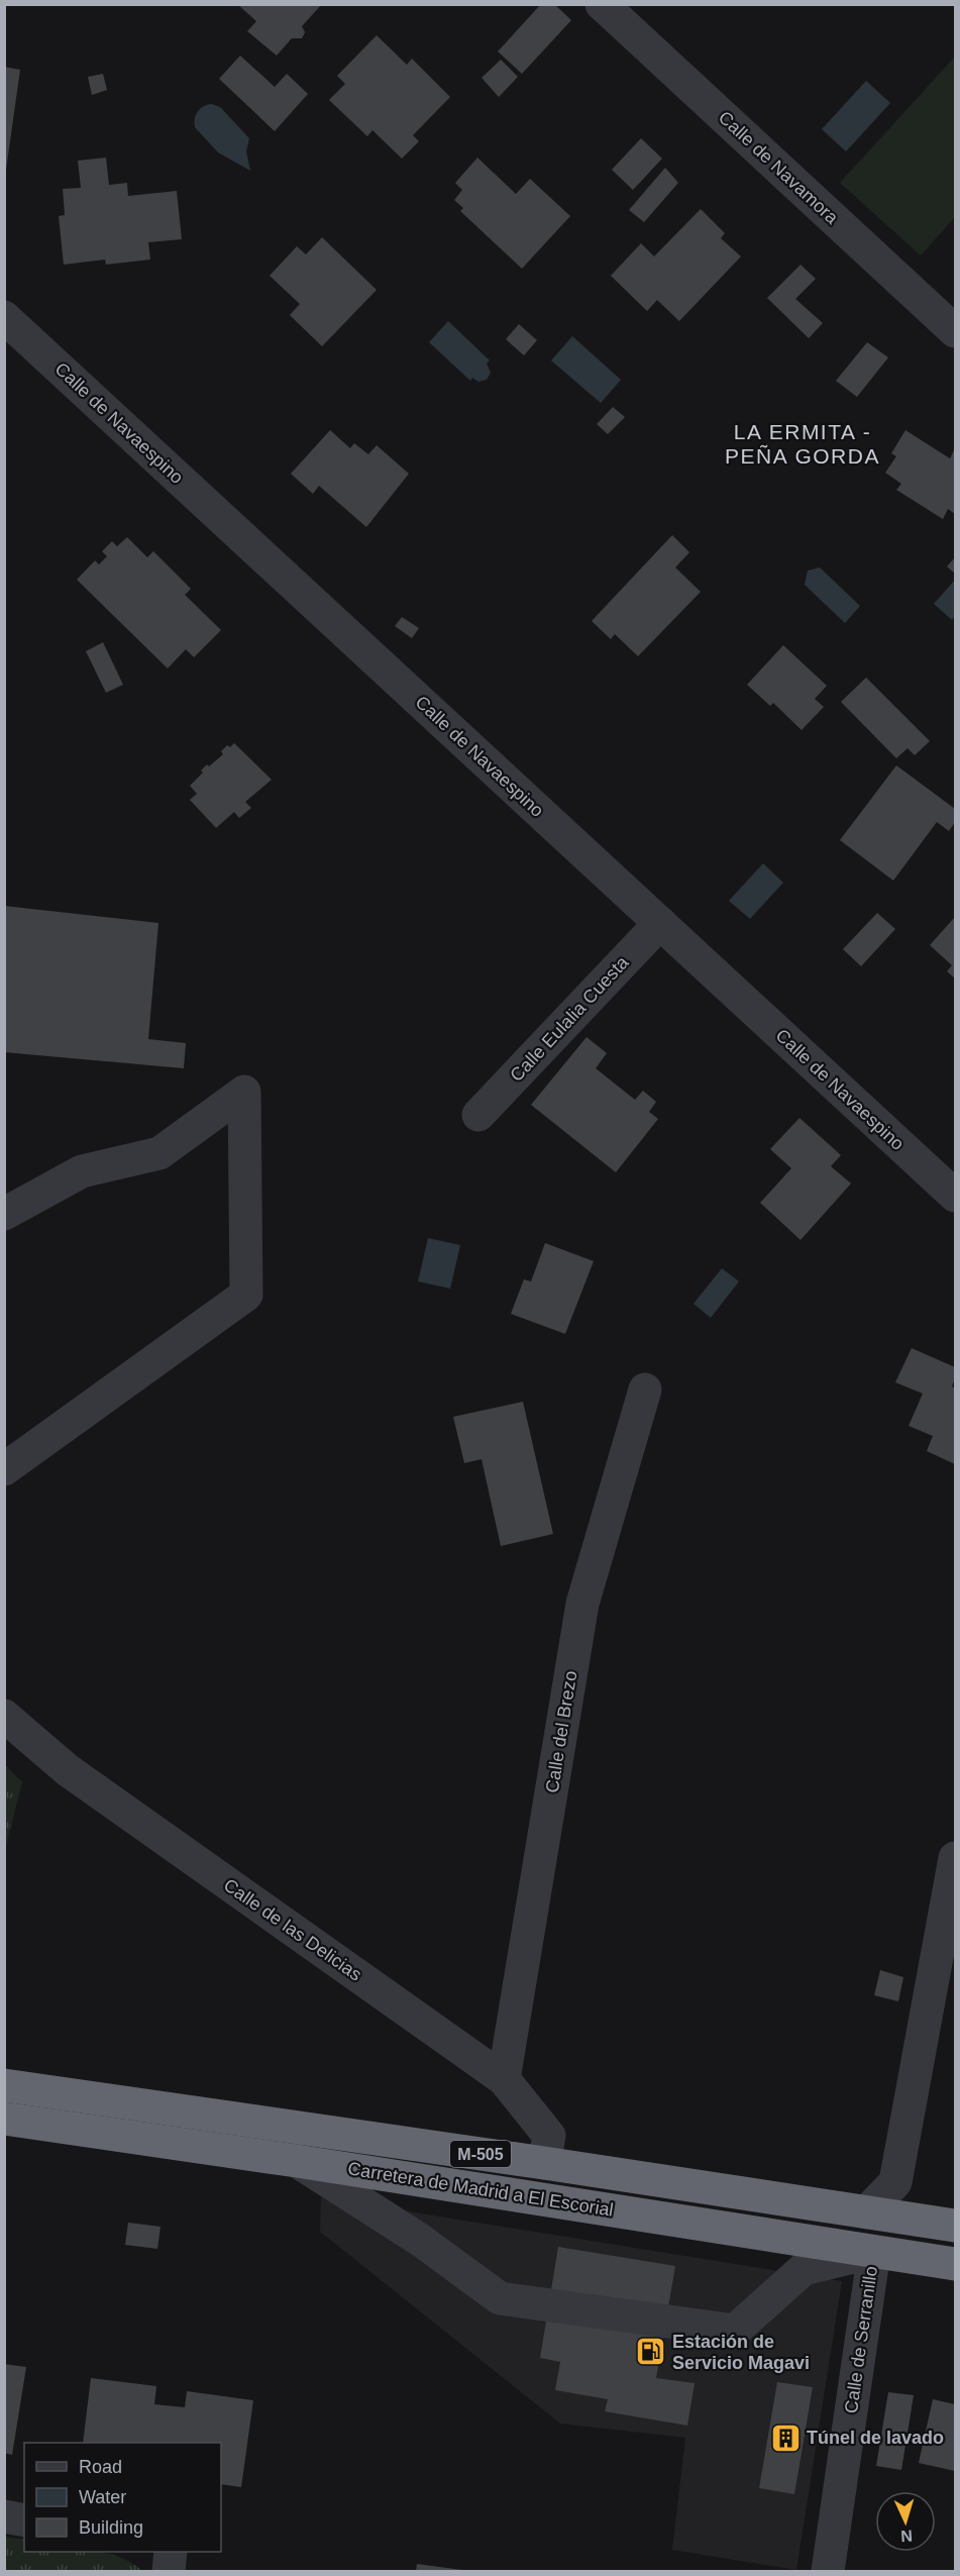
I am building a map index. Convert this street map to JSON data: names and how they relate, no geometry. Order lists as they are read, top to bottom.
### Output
{
  "streets": {
    "highway": ["M-505", "Carretera de Madrid a El Escorial"],
    "street": [
      "Calle de Navamora",
      "Calle de Navaespino",
      "Calle Eulalia Cuesta",
      "Calle del Brezo",
      "Calle de las Delicias",
      "Calle de Serranillo"
    ]
  },
  "crossings": [
    ["Calle de Navaespino", "Calle Eulalia Cuesta"],
    ["Calle del Brezo", "Calle de las Delicias"],
    ["Calle de las Delicias", "Carretera de Madrid a El Escorial"],
    ["Carretera de Madrid a El Escorial", "Calle de Serranillo"]
  ],
  "districts": ["LA ERMITA - PEÑA GORDA"],
  "places": {
    "fuel station": ["Estación de Servicio Magavi"],
    "building": ["Túnel de lavado"]
  },
  "legend": ["Road", "Water", "Building"],
  "north": "bottom"
}
